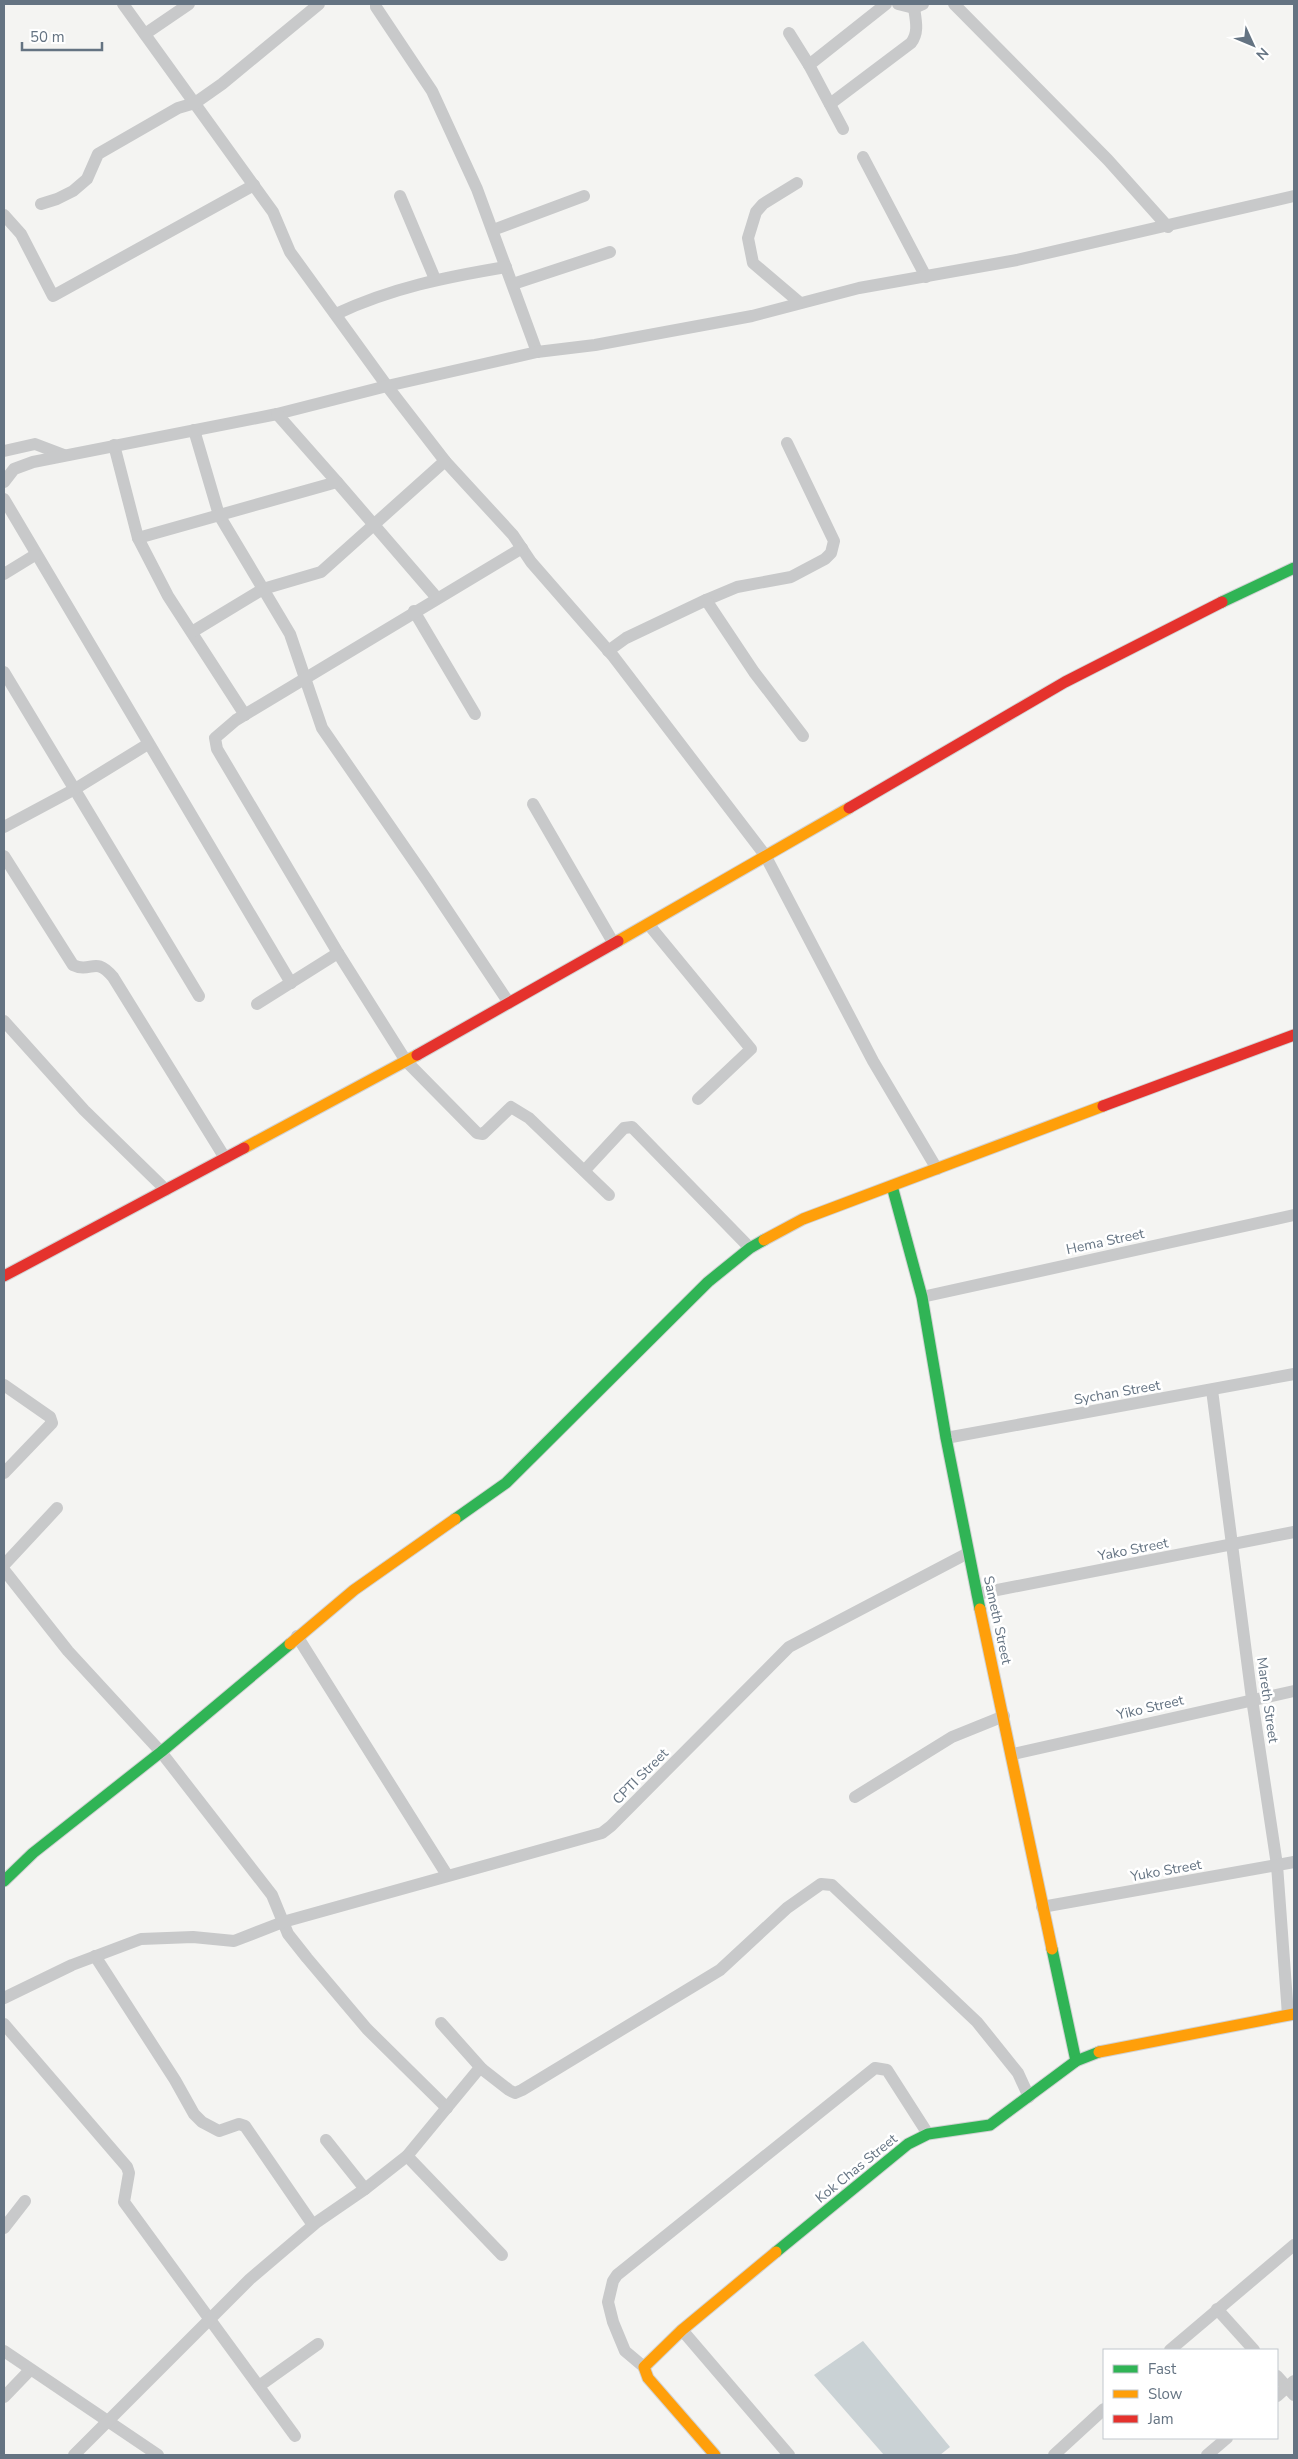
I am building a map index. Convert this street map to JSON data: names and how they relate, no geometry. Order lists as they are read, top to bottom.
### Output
{
  "streets": {
    "street": [
      "Hema Street",
      "Sychan Street",
      "Yako Street",
      "Sameth Street",
      "Mareth Street",
      "Yiko Street",
      "CPTI Street",
      "Yuko Street",
      "Kok Chas Street"
    ]
  },
  "crossings": [
    ["Hema Street", "Sameth Street"],
    ["Sychan Street", "Sameth Street"],
    ["Sychan Street", "Mareth Street"],
    ["Yako Street", "Sameth Street"],
    ["Yako Street", "Mareth Street"],
    ["Sameth Street", "Yiko Street"],
    ["Sameth Street", "CPTI Street"],
    ["Sameth Street", "Yuko Street"],
    ["Sameth Street", "Kok Chas Street"],
    ["Mareth Street", "Yiko Street"],
    ["Mareth Street", "Yuko Street"],
    ["Mareth Street", "Kok Chas Street"]
  ],
  "legend": ["Fast", "Slow", "Jam"],
  "scale_bar": "50 m",
  "north": "bottom right"
}
